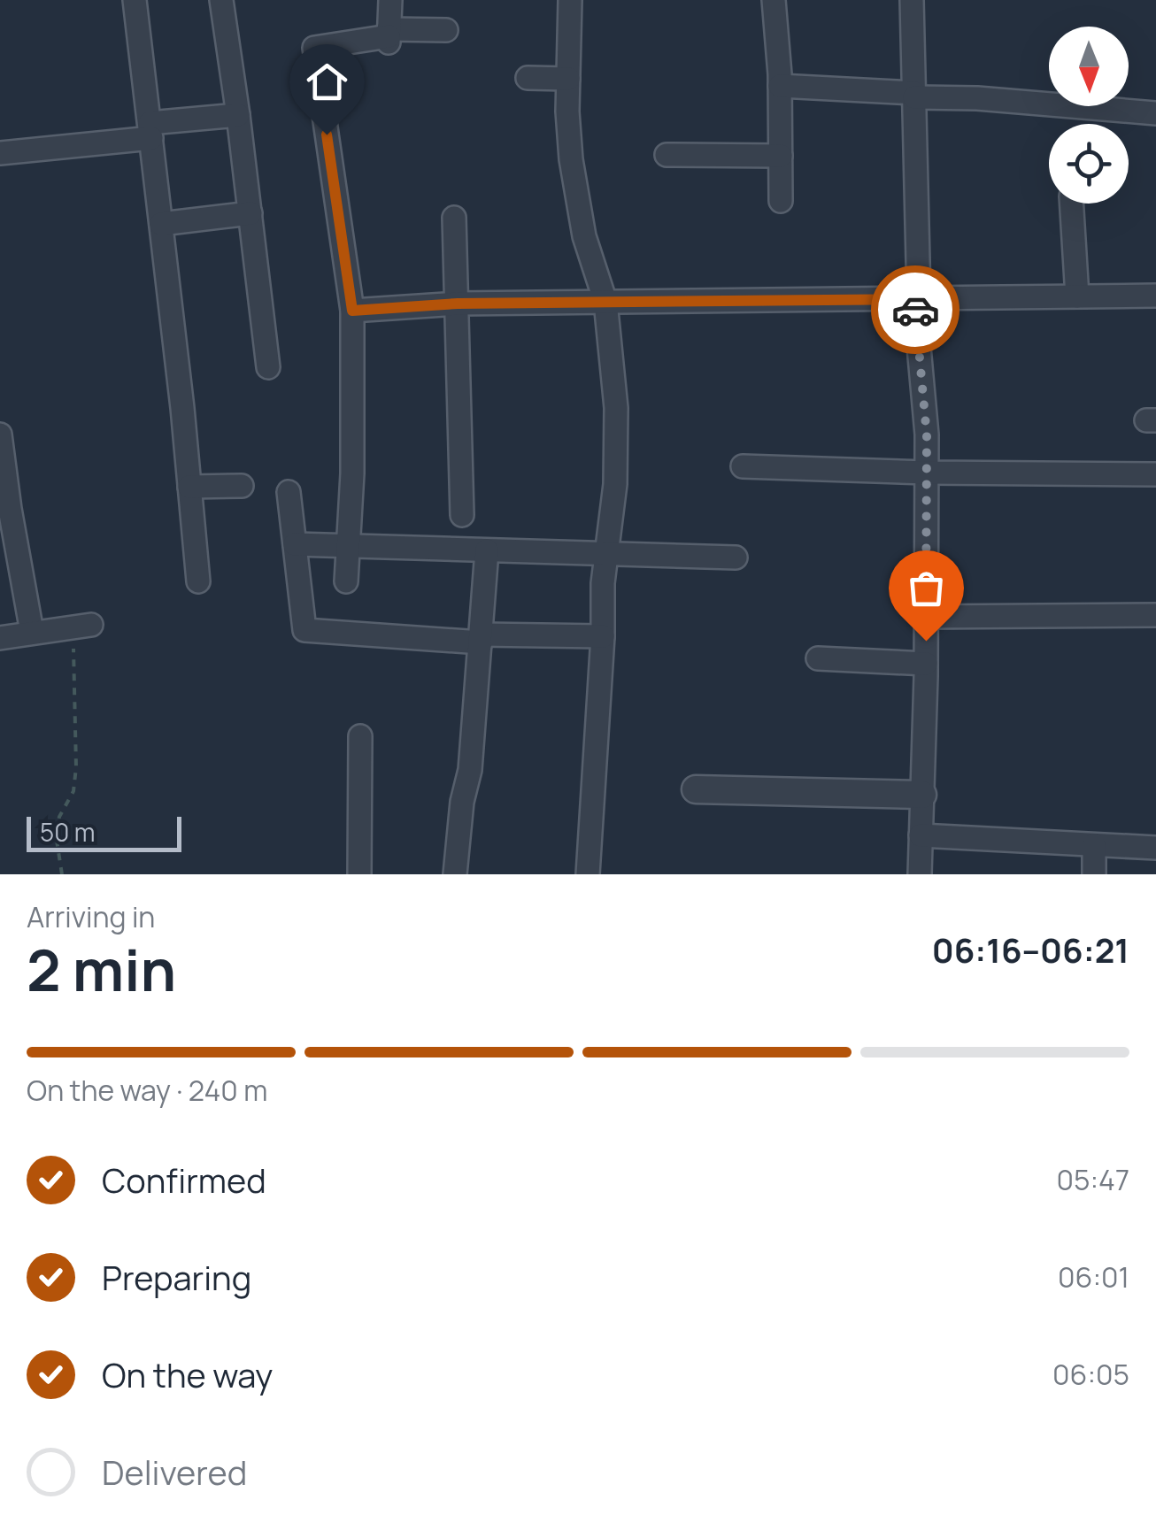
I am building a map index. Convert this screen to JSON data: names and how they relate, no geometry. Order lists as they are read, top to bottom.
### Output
{
  "scale_bar": "50 m",
  "north": "bottom",
  "page": {
    "scale": "50 m",
    "heading": ["2 min", "Arriving in", "06:16–06:21"],
    "bar": "On the way · 240 m",
    "list": [
      ["Confirmed", "05:47"],
      ["Preparing", "06:01"],
      ["On the way", "06:05"],
      "Delivered"
    ]
  }
}
